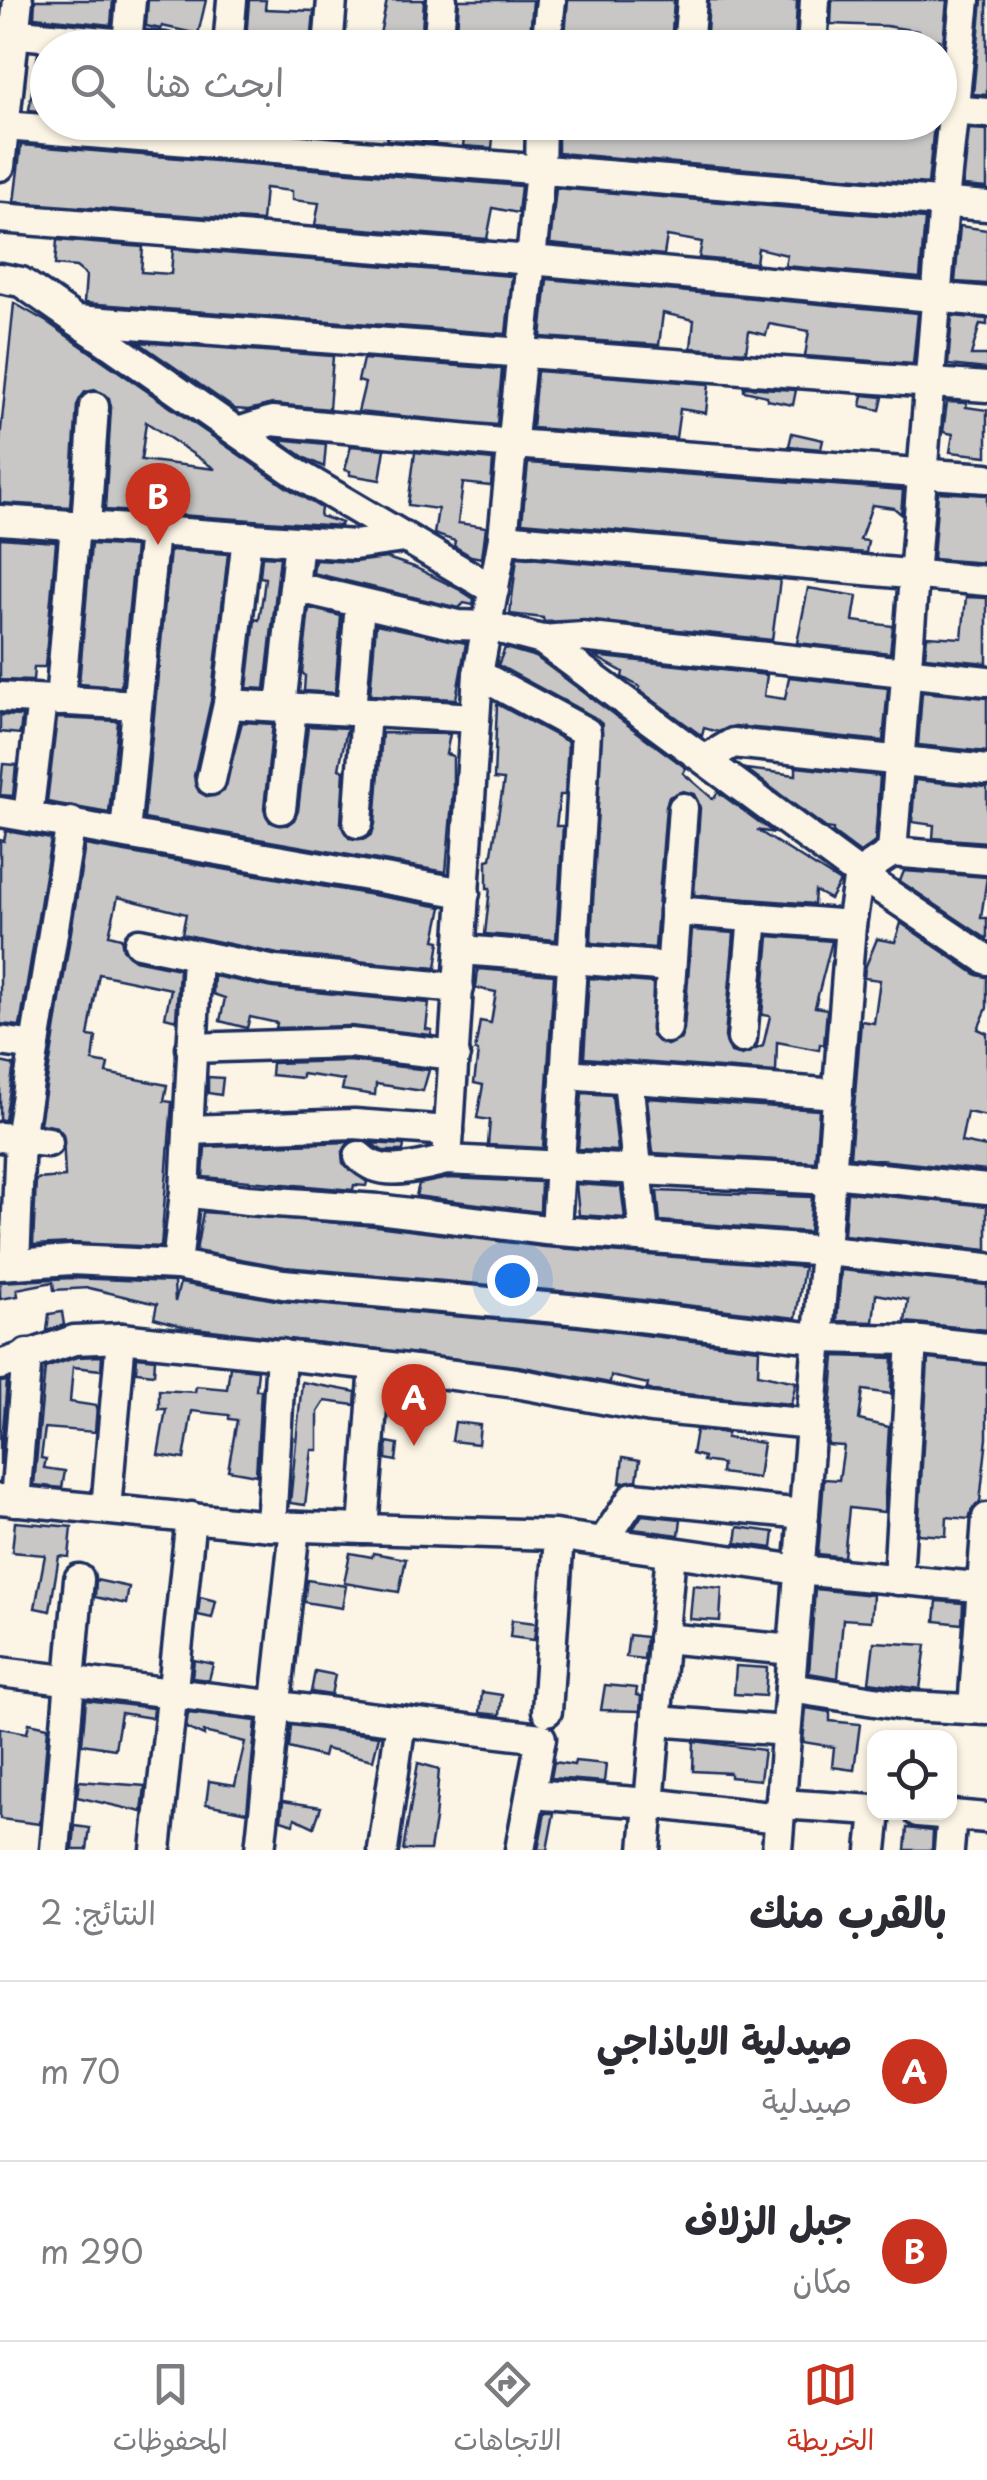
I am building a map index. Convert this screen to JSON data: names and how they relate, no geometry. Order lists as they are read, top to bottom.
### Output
{
  "page": {
    "search": "ابحث هنا",
    "pins": ["B", "A"],
    "heading": ["بالقرب منك", "النتائج: 2"],
    "list": [
      {
        "mark": "A",
        "name": "صيدلية الاياذاجي",
        "note": "صيدلية",
        "value": "70 m"
      },
      {
        "mark": "B",
        "name": "جبل الزلاف",
        "note": "مكان",
        "value": "290 m"
      }
    ],
    "nav": ["الخريطة", "الاتجاهات", "المحفوظات"]
  }
}
